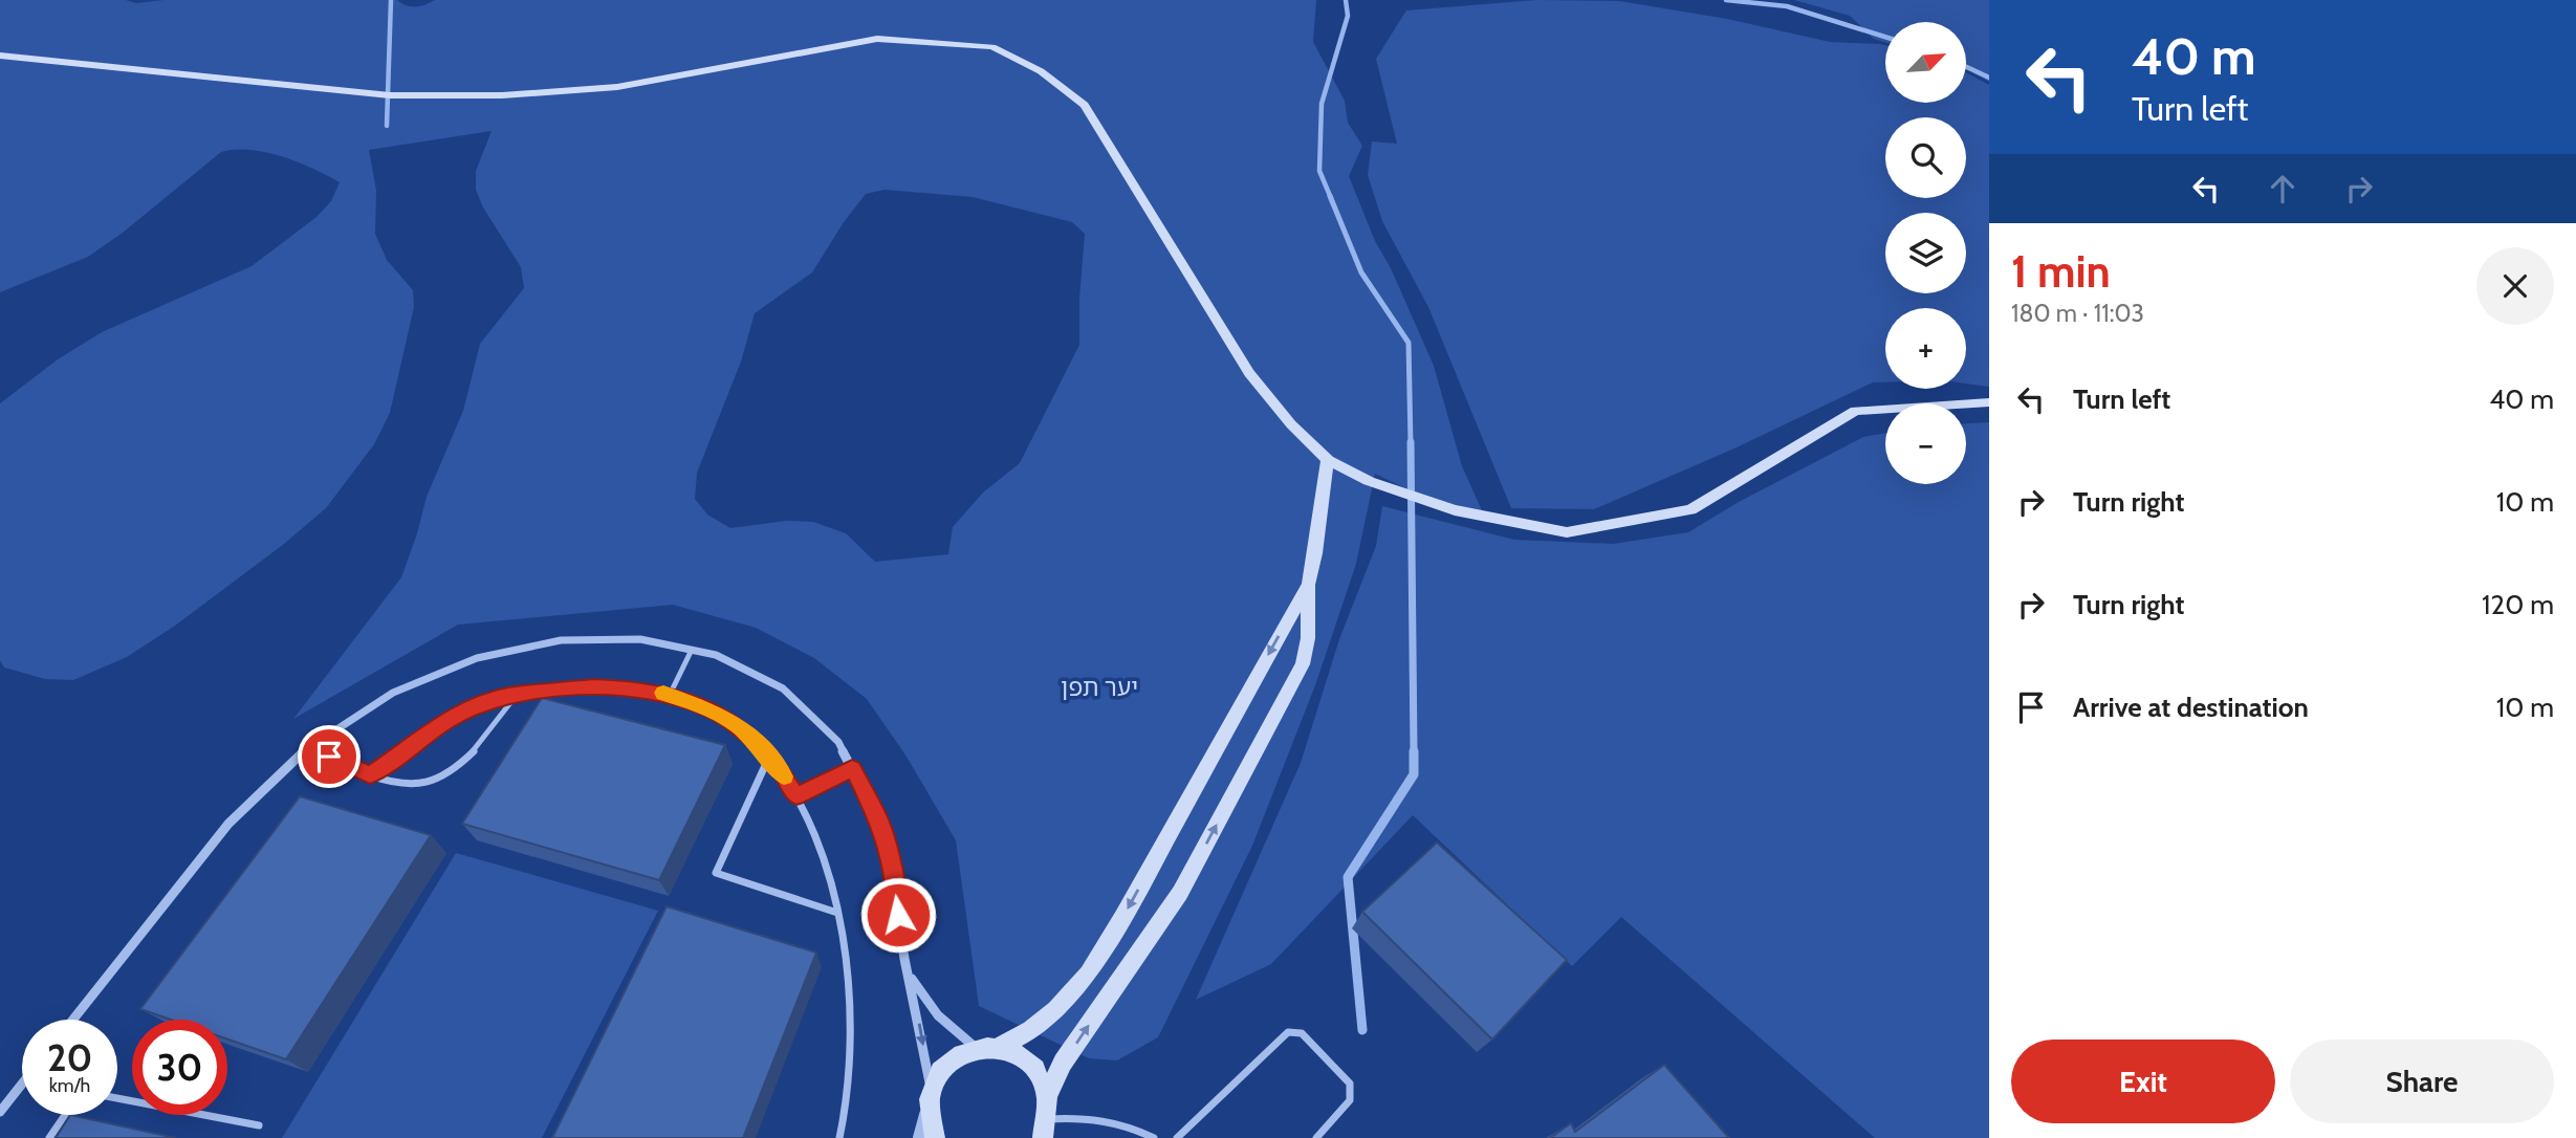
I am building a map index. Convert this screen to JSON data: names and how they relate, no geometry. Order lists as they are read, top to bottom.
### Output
{
  "parks": ["יער תפן"],
  "north": "top right",
  "page": {
    "turn": ["40 m", "Turn left"],
    "map_buttons": ["+", "−"],
    "heading": ["1 min", "180 m · 11:03"],
    "list": [
      {
        "name": "Turn left",
        "value": "40 m"
      },
      {
        "name": "Turn right",
        "value": "10 m"
      },
      {
        "name": "Turn right",
        "value": "120 m"
      },
      {
        "name": "Arrive at destination",
        "value": "10 m"
      }
    ],
    "speed": "20 km/h",
    "limit": "30",
    "buttons": ["Exit", "Share"]
  }
}
